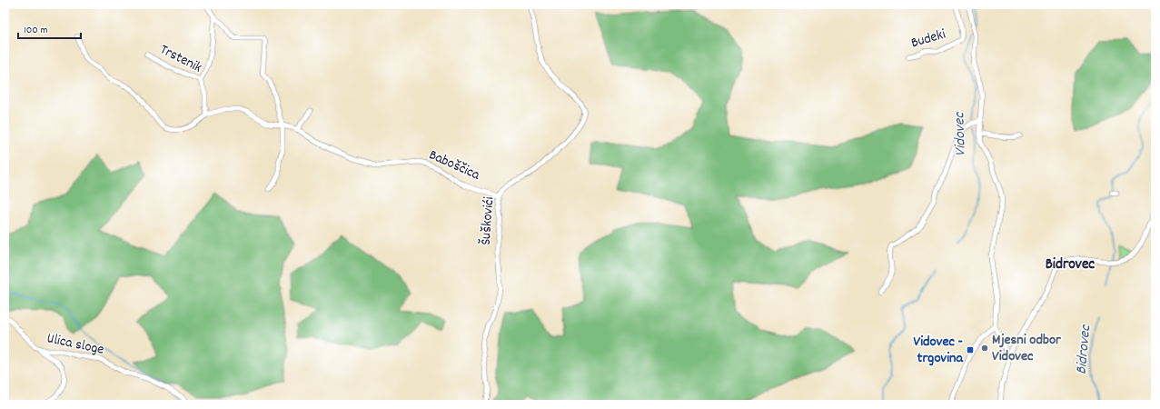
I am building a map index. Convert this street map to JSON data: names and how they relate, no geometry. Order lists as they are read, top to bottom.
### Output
{
  "streets": {
    "street": [
      "Budeki",
      "Trstenik",
      "Baboščica",
      "Šuškovići",
      "Ulica sloge"
    ]
  },
  "crossings": [
    ["Baboščica", "Šuškovići"]
  ],
  "districts": ["Bidrovec"],
  "water": ["Vidovec", "Bidrovec"],
  "places": {
    "other": ["Mjesni odbor Vidovec"],
    "transit": ["Vidovec - trgovina"]
  },
  "scale_bar": "100 m"
}
